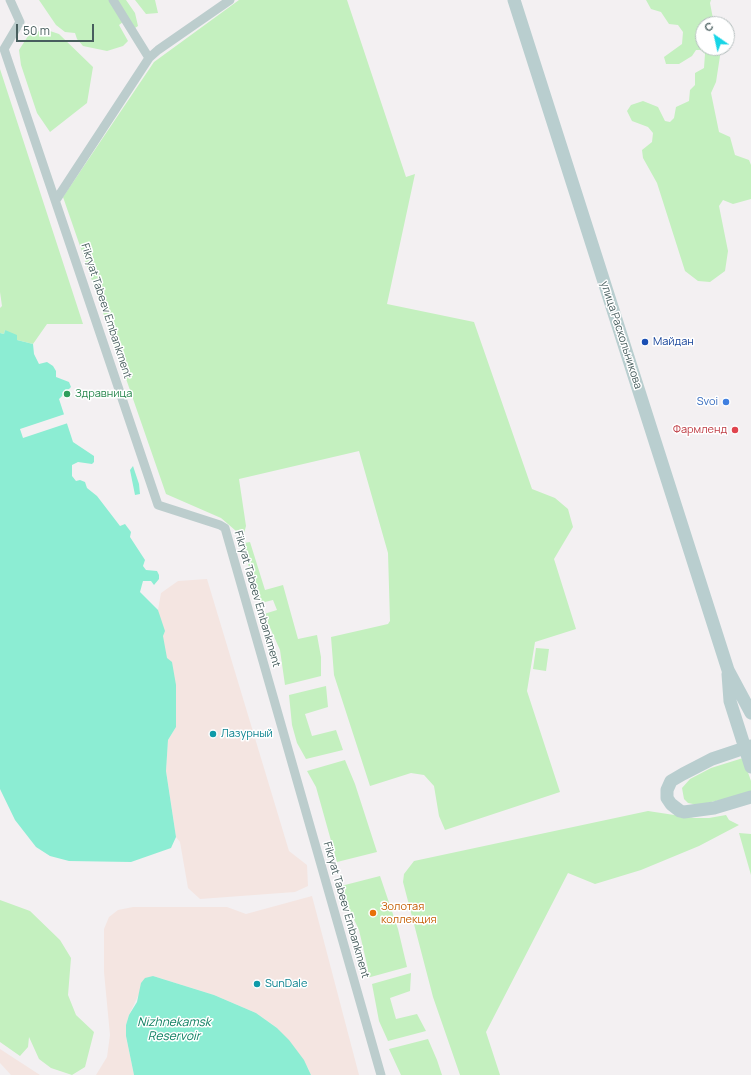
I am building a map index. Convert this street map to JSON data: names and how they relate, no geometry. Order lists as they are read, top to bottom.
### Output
{
  "streets": {
    "street": ["Fikryat Tabeev Embankment", "улица Раскольникова"]
  },
  "water": ["Nizhnekamsk Reservoir"],
  "places": [
    "Майдан",
    "Здравница",
    "Svoi",
    "Фармленд",
    "Лазурный",
    "Золотая коллекция",
    "SunDale"
  ],
  "scale_bar": "50 m",
  "north": "top left"
}
